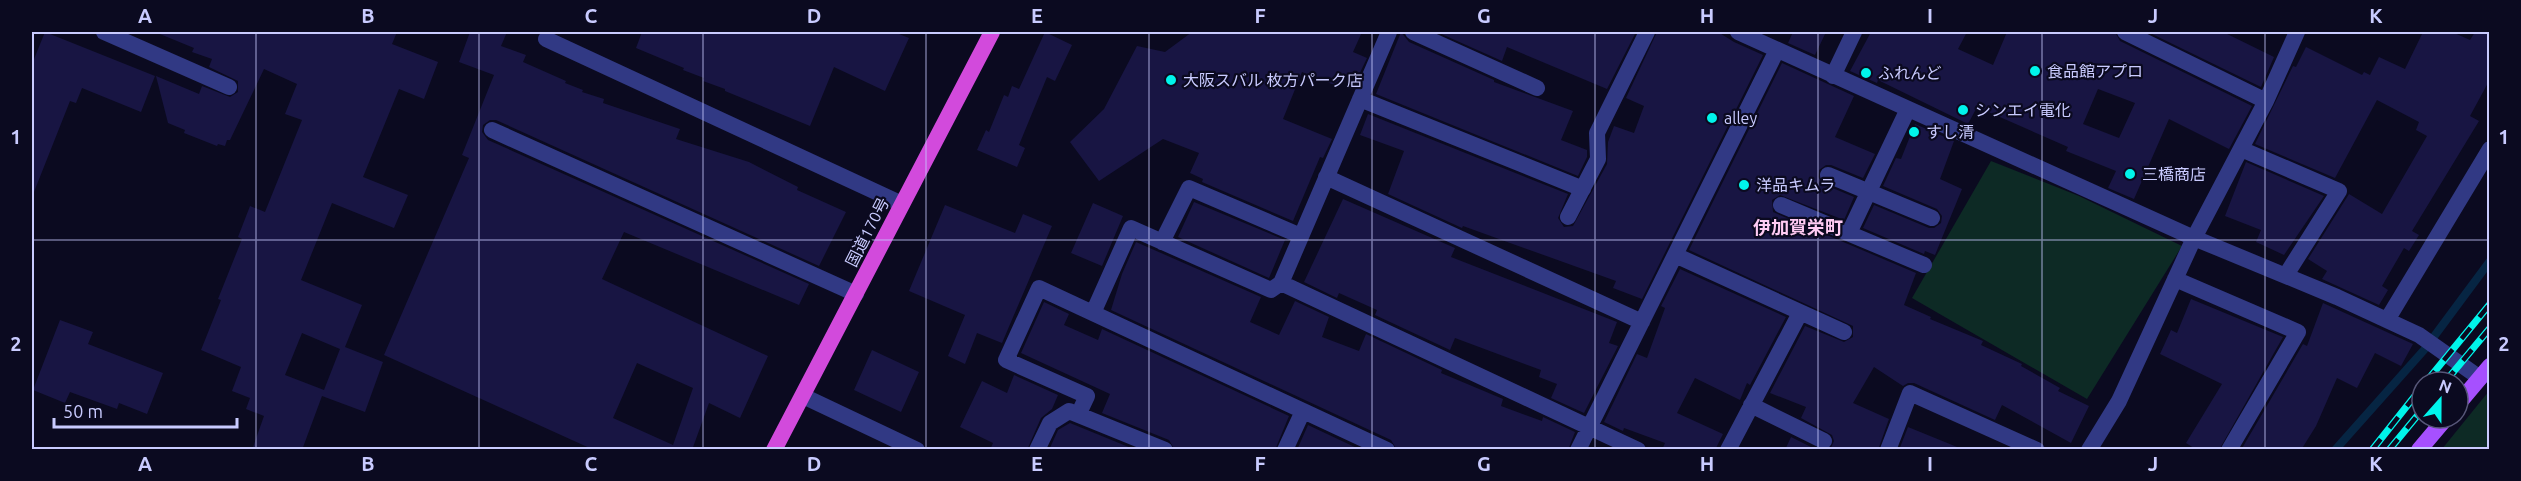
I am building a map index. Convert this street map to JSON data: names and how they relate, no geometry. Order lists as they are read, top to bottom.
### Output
{
  "streets": {
    "highway": ["国道170号"]
  },
  "districts": ["伊加賀栄町"],
  "places": [
    "食品館アプロ",
    "ふれんど",
    "大阪スバル 枚方パーク店",
    "シンエイ電化",
    "alley",
    "すし清",
    "三橋商店",
    "洋品キムラ"
  ],
  "scale_bar": "50 m",
  "north": "top",
  "grid": {
    "columns": [
      "A",
      "B",
      "C",
      "D",
      "E",
      "F",
      "G",
      "H",
      "I",
      "J",
      "K"
    ],
    "rows": ["1", "2"]
  }
}
